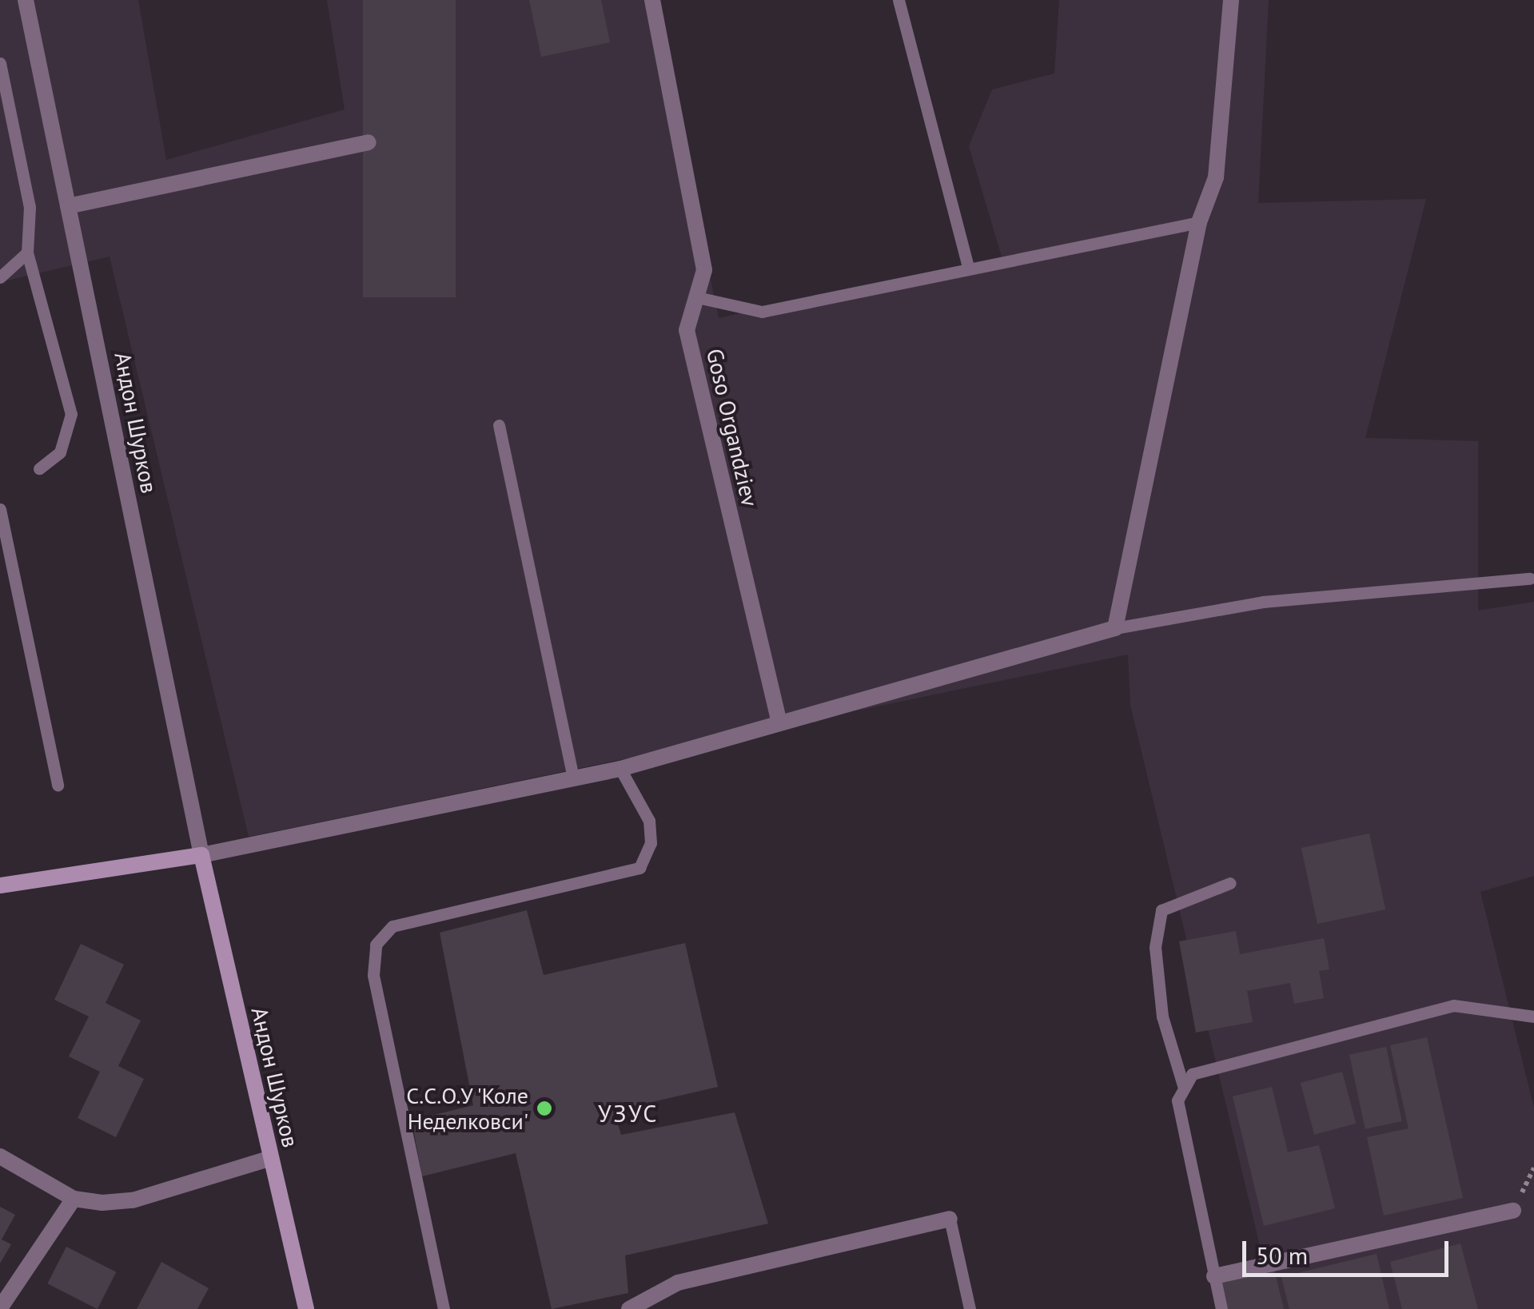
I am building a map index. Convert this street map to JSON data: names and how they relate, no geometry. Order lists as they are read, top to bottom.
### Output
{
  "streets": {
    "main road": ["Андон Шурков"],
    "street": ["Goso Organdziev"]
  },
  "districts": ["УЗУС"],
  "places": ["С.С.О.У 'Коле Неделковси'"],
  "scale_bar": "50 m"
}
